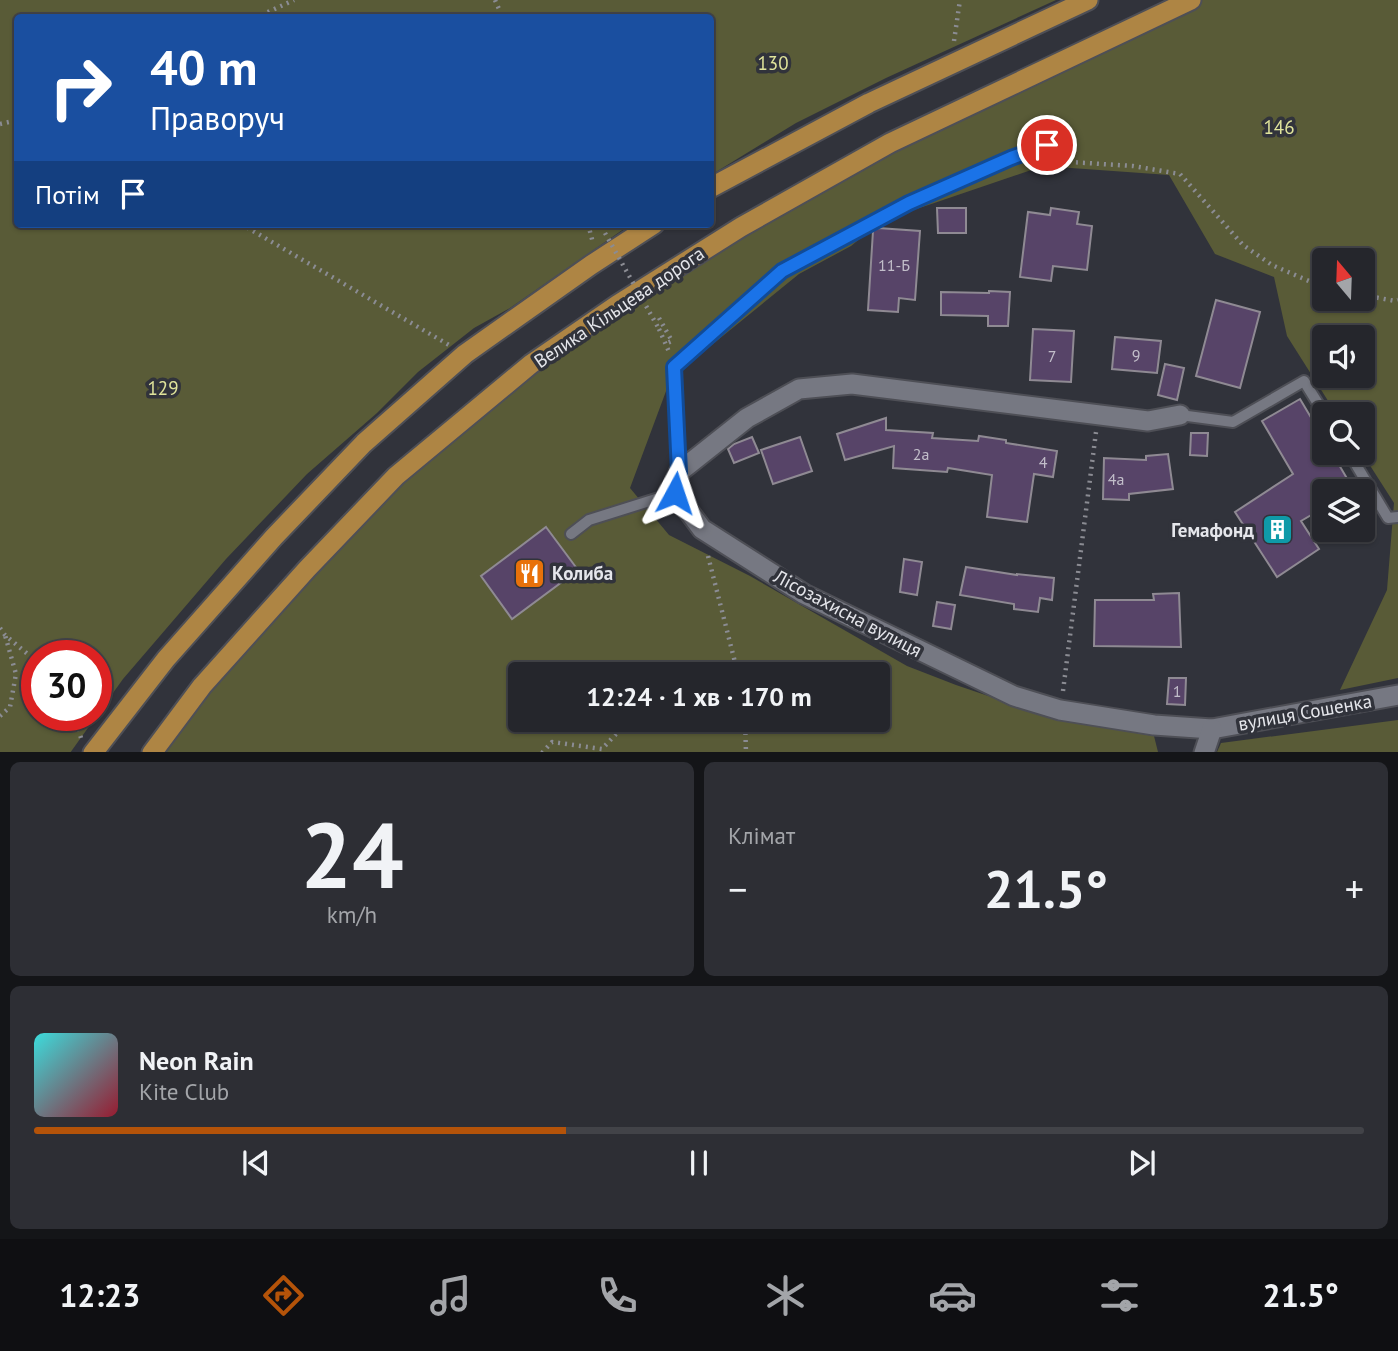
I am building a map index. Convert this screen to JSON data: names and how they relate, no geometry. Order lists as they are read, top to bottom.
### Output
{
  "streets": {
    "main road": ["Велика Кільцева дорога"],
    "street": ["Лісозахисна вулиця", "вулиця Сошенка"]
  },
  "crossings": [
    ["Лісозахисна вулиця", "вулиця Сошенка"]
  ],
  "parks": ["130", "146", "129"],
  "places": {
    "building": ["Гемафонд"],
    "restaurant": ["Колиба"]
  },
  "house_numbers": [
    "11-Б",
    "9",
    "7",
    "2а",
    "4",
    "4а",
    "1"
  ],
  "north": "top",
  "page": {
    "turn": ["40 m", "Праворуч"],
    "then": "Потім",
    "limit": "30",
    "trip": "12:24 · 1 хв · 170 m",
    "tile": [
      ["24", "km/h"],
      "Клімат"
    ],
    "heat": ["−", "21.5°", "+"],
    "song": ["Neon Rain", "Kite Club"],
    "tabs": ["12:23", "21.5°"]
  }
}
